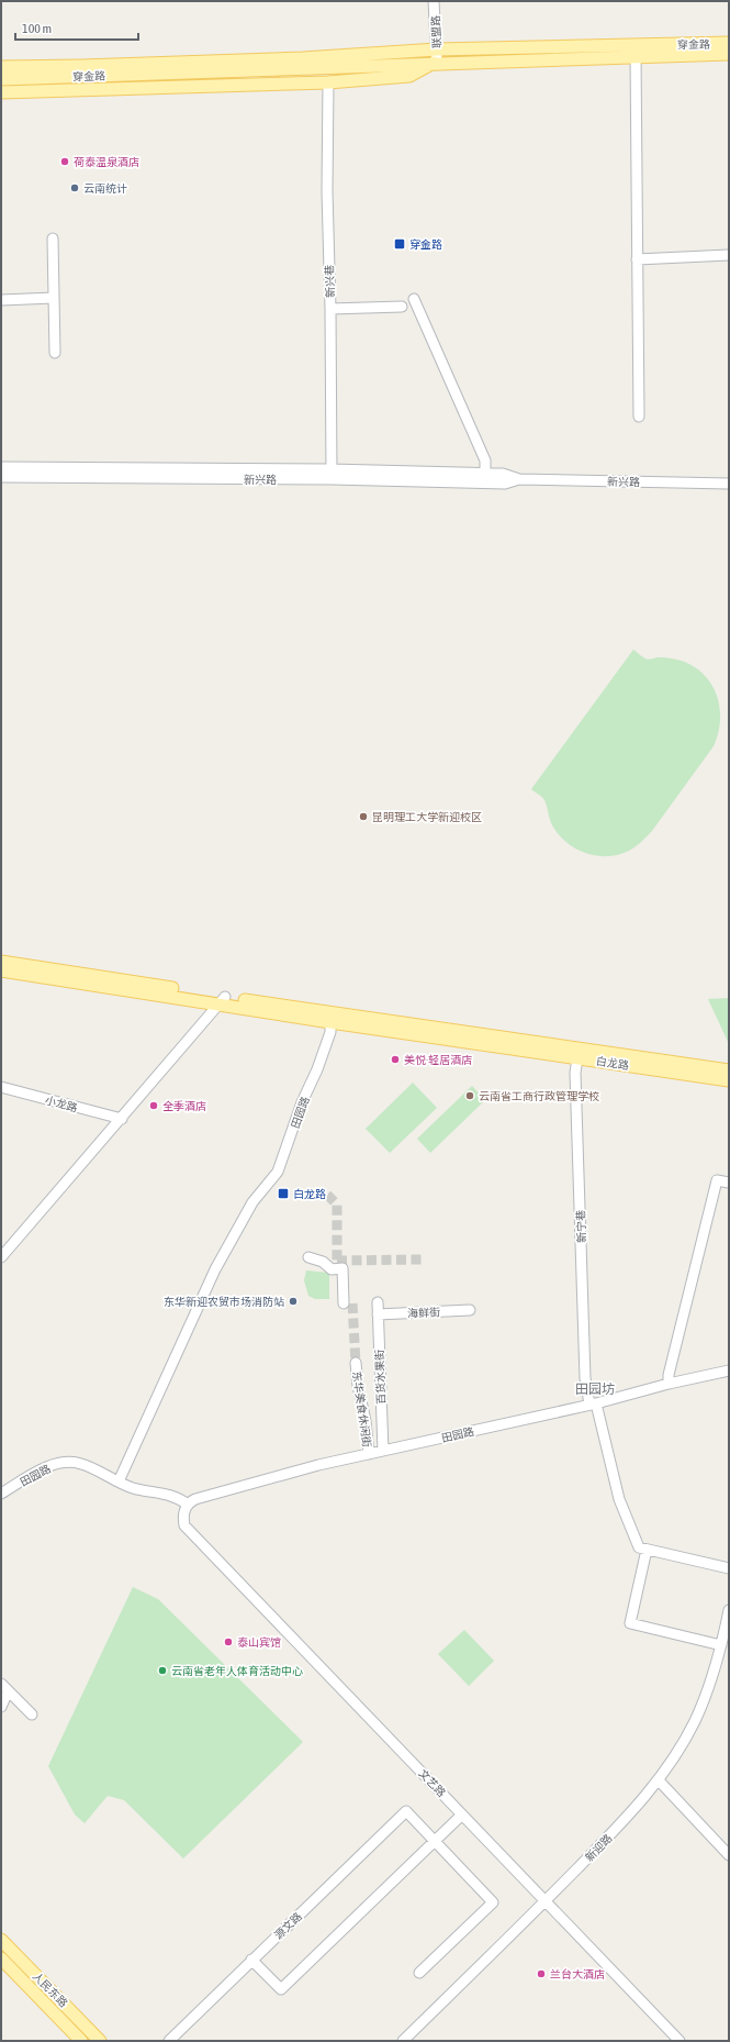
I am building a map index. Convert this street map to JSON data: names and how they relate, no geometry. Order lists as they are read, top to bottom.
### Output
{
  "streets": {
    "main road": ["穿金路", "白龙路", "人民东路"],
    "street": [
      "联盟路",
      "新兴巷",
      "新兴路",
      "小龙路",
      "田园路",
      "新宁巷",
      "海鲜街",
      "百货水果街",
      "东华美食休闲街",
      "文艺路",
      "新迎路",
      "源文路"
    ]
  },
  "crossings": [
    ["联盟路", "穿金路"],
    ["新兴巷", "新兴路"],
    ["白龙路", "田园路"],
    ["白龙路", "新宁巷"],
    ["田园路", "新宁巷"],
    ["田园路", "百货水果街"],
    ["田园路", "东华美食休闲街"],
    ["田园路", "文艺路"],
    ["海鲜街", "百货水果街"],
    ["文艺路", "新迎路"]
  ],
  "districts": ["田园坊"],
  "places": {
    "other": [
      "荷泰温泉酒店",
      "云南统计",
      "昆明理工大学新迎校区",
      "美悦·轻居酒店",
      "云南省工商行政管理学校",
      "全季酒店",
      "东华新迎农贸市场消防站",
      "泰山宾馆",
      "云南省老年人体育活动中心",
      "兰台大酒店"
    ],
    "transit": ["穿金路", "白龙路"]
  },
  "scale_bar": "100 m"
}
